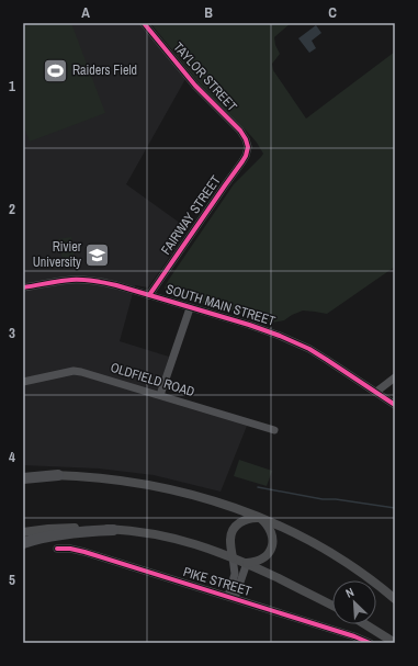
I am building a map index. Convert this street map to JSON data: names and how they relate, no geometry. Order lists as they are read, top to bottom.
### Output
{
  "streets": {
    "street": [
      "TAYLOR STREET",
      "FAIRWAY STREET",
      "SOUTH MAIN STREET",
      "OLDFIELD ROAD",
      "PIKE STREET"
    ]
  },
  "crossings": [
    ["TAYLOR STREET", "FAIRWAY STREET"],
    ["FAIRWAY STREET", "SOUTH MAIN STREET"]
  ],
  "places": {
    "sports": ["Raiders Field"],
    "school or university": ["Rivier University"]
  },
  "north": "top left",
  "grid": {
    "columns": ["A", "B", "C"],
    "rows": [
      "1",
      "2",
      "3",
      "4",
      "5"
    ]
  }
}
